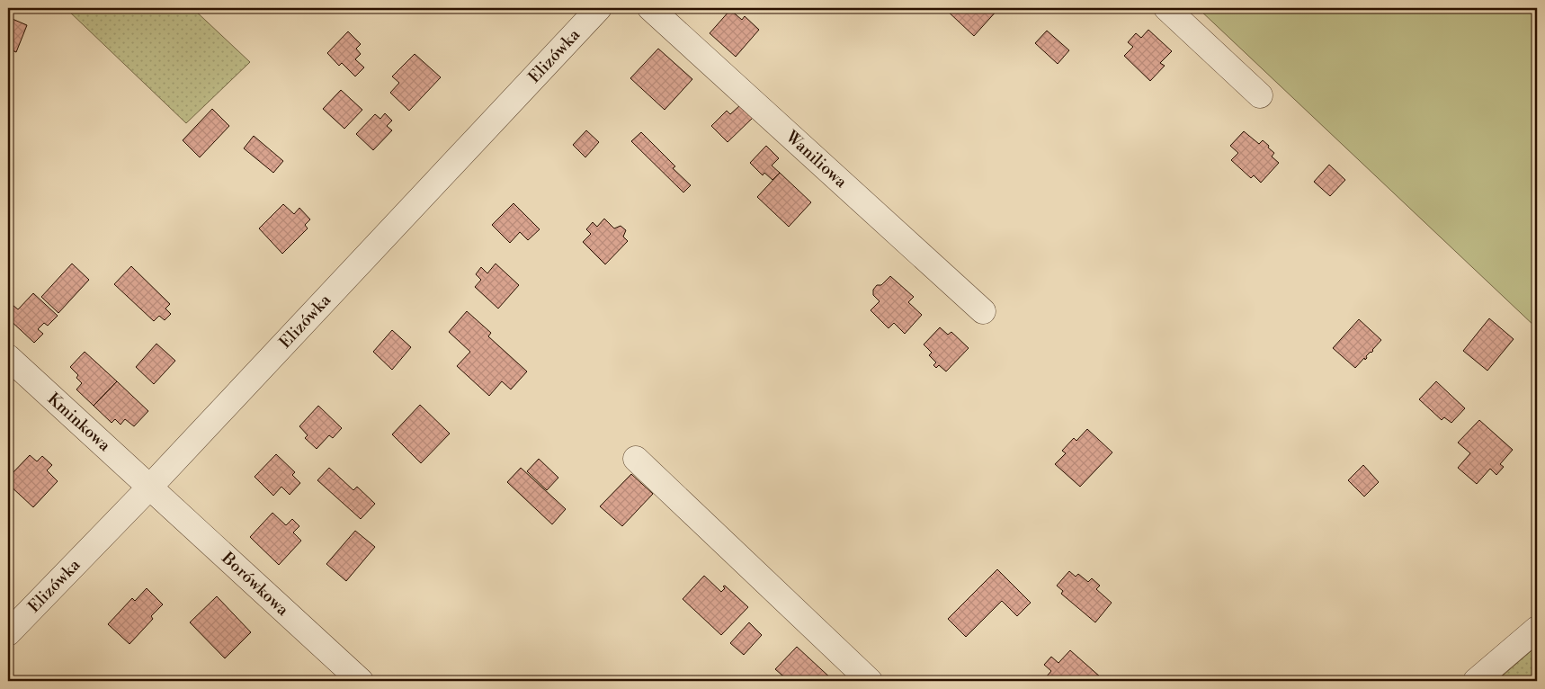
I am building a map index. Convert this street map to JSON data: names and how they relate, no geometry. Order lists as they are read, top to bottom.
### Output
{
  "streets": {
    "street": [
      "Elizówka",
      "Waniliowa",
      "Kminkowa",
      "Borówkowa"
    ]
  },
  "crossings": [
    ["Elizówka", "Kminkowa"],
    ["Elizówka", "Borówkowa"],
    ["Kminkowa", "Borówkowa"]
  ]
}
